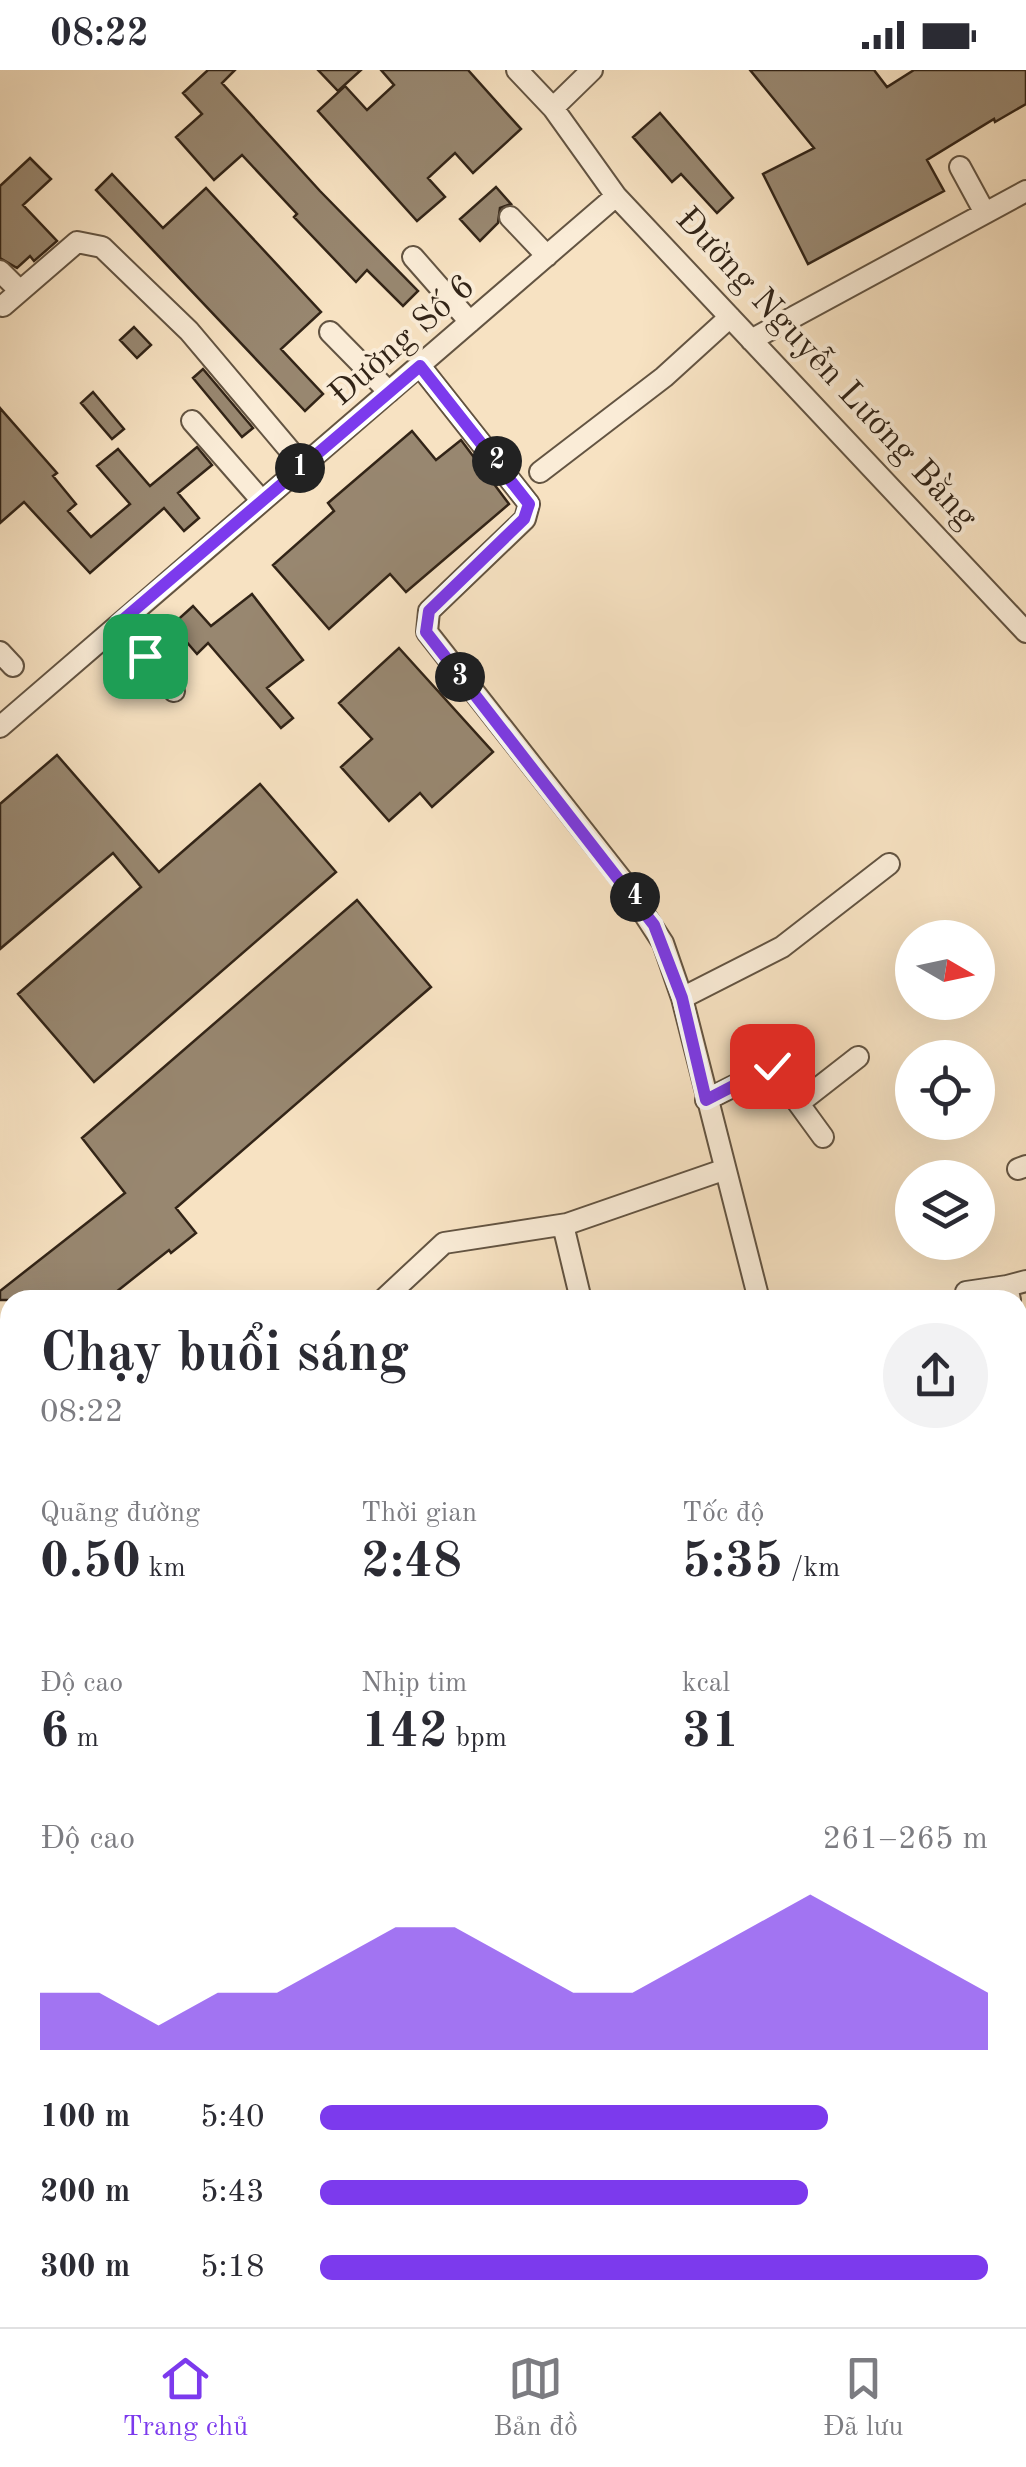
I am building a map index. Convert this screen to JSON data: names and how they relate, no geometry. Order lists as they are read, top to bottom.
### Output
{
  "streets": {
    "street": ["Đường Số 6", "Đường Nguyễn Lương Bằng"]
  },
  "crossings": [
    ["Đường Số 6", "Đường Nguyễn Lương Bằng"]
  ],
  "north": "right",
  "page": {
    "status": "08:22",
    "pins": [
      "2",
      "1",
      "3",
      "4"
    ],
    "heading": ["Chạy buổi sáng", "08:22"],
    "stats": [
      ["Quãng đường", "0.50 km"],
      ["Thời gian", "2:48"],
      ["Tốc độ", "5:35 /km"],
      ["Độ cao", "6 m"],
      ["Nhịp tim", "142 bpm"],
      ["kcal", "31"]
    ],
    "chart": ["Độ cao", "261–265 m"],
    "list": [
      {
        "name": "100 m",
        "note": "5:40"
      },
      {
        "name": "200 m",
        "note": "5:43"
      },
      {
        "name": "300 m",
        "note": "5:18"
      }
    ],
    "tabs": ["Trang chủ", "Bản đồ", "Đã lưu"]
  }
}
